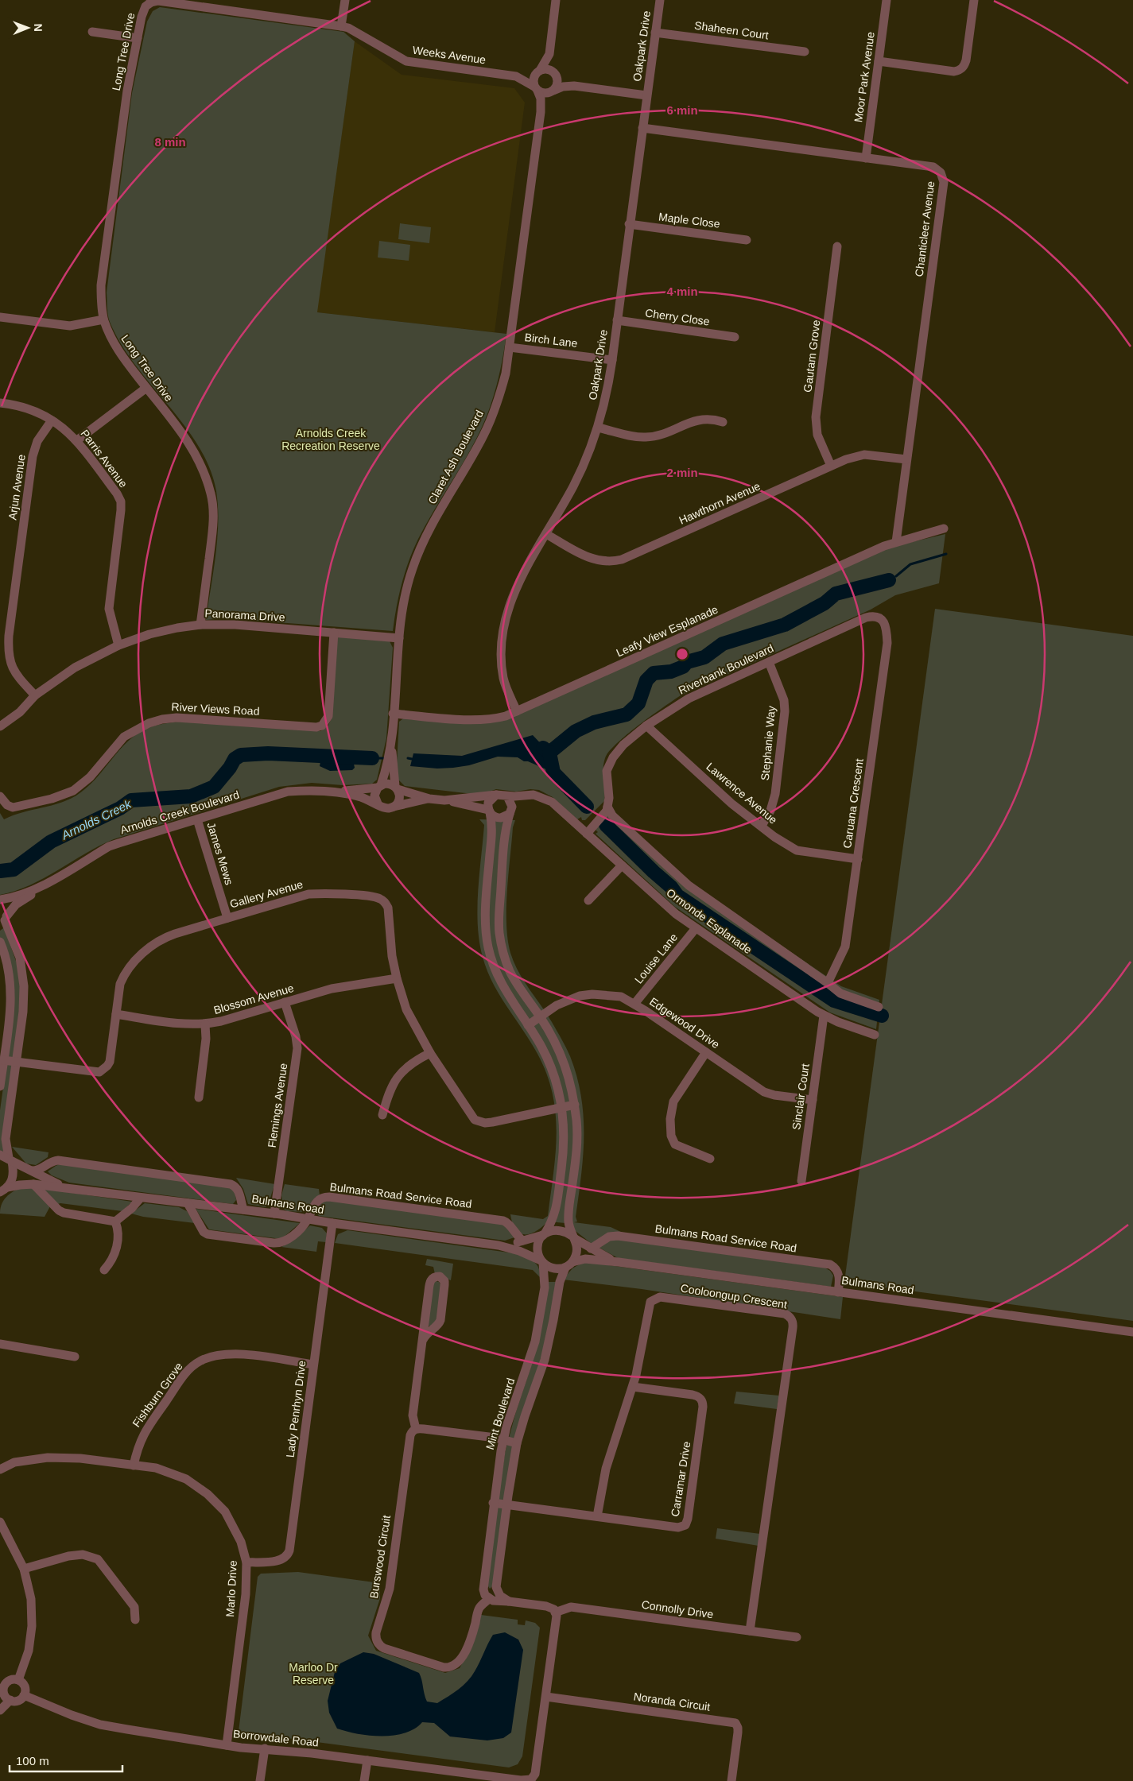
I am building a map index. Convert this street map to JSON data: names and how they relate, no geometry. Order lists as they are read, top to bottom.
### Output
{
  "streets": {
    "street": [
      "Shaheen Court",
      "Oakpark Drive",
      "Long Tree Drive",
      "Weeks Avenue",
      "Moor Park Avenue",
      "Maple Close",
      "Chanticleer Avenue",
      "Cherry Close",
      "Birch Lane",
      "Gautam Grove",
      "Claret Ash Boulevard",
      "Parris Avenue",
      "Arjun Avenue",
      "Hawthorn Avenue",
      "Panorama Drive",
      "Leafy View Esplanade",
      "Riverbank Boulevard",
      "River Views Road",
      "Stephanie Way",
      "Lawrence Avenue",
      "Caruana Crescent",
      "Arnolds Creek Boulevard",
      "James Mews",
      "Gallery Avenue",
      "Ormonde Esplanade",
      "Louise Lane",
      "Blossom Avenue",
      "Edgewood Drive",
      "Sinclair Court",
      "Flemings Avenue",
      "Bulmans Road Service Road",
      "Bulmans Road",
      "Cooloongup Crescent",
      "Fishburn Grove",
      "Lady Penrhyn Drive",
      "Mint Boulevard",
      "Carramar Drive",
      "Burswood Circuit",
      "Marlo Drive",
      "Connolly Drive",
      "Noranda Circuit",
      "Borrowdale Road"
    ]
  },
  "crossings": [
    ["Shaheen Court", "Oakpark Drive"],
    ["Oakpark Drive", "Maple Close"],
    ["Oakpark Drive", "Chanticleer Avenue"],
    ["Oakpark Drive", "Cherry Close"],
    ["Oakpark Drive", "Birch Lane"],
    ["Oakpark Drive", "Hawthorn Avenue"],
    ["Oakpark Drive", "Leafy View Esplanade"],
    ["Long Tree Drive", "Weeks Avenue"],
    ["Long Tree Drive", "Panorama Drive"],
    ["Weeks Avenue", "Claret Ash Boulevard"],
    ["Moor Park Avenue", "Chanticleer Avenue"],
    ["Chanticleer Avenue", "Hawthorn Avenue"],
    ["Chanticleer Avenue", "Leafy View Esplanade"],
    ["Birch Lane", "Claret Ash Boulevard"],
    ["Gautam Grove", "Hawthorn Avenue"],
    ["Claret Ash Boulevard", "Panorama Drive"],
    ["Claret Ash Boulevard", "Leafy View Esplanade"],
    ["Claret Ash Boulevard", "Arnolds Creek Boulevard"],
    ["Parris Avenue", "Arjun Avenue"],
    ["Parris Avenue", "Panorama Drive"],
    ["Arjun Avenue", "Panorama Drive"],
    ["Panorama Drive", "River Views Road"],
    ["Riverbank Boulevard", "Stephanie Way"],
    ["Riverbank Boulevard", "Lawrence Avenue"],
    ["Riverbank Boulevard", "Caruana Crescent"],
    ["Stephanie Way", "Lawrence Avenue"],
    ["Lawrence Avenue", "Caruana Crescent"],
    ["Arnolds Creek Boulevard", "James Mews"],
    ["James Mews", "Gallery Avenue"],
    ["Gallery Avenue", "Blossom Avenue"],
    ["Ormonde Esplanade", "Louise Lane"],
    ["Ormonde Esplanade", "Sinclair Court"],
    ["Louise Lane", "Edgewood Drive"],
    ["Blossom Avenue", "Flemings Avenue"],
    ["Edgewood Drive", "Sinclair Court"],
    ["Flemings Avenue", "Bulmans Road"],
    ["Bulmans Road Service Road", "Bulmans Road"],
    ["Bulmans Road", "Lady Penrhyn Drive"],
    ["Bulmans Road", "Mint Boulevard"],
    ["Cooloongup Crescent", "Carramar Drive"],
    ["Cooloongup Crescent", "Connolly Drive"],
    ["Fishburn Grove", "Lady Penrhyn Drive"],
    ["Fishburn Grove", "Marlo Drive"],
    ["Lady Penrhyn Drive", "Marlo Drive"],
    ["Mint Boulevard", "Carramar Drive"],
    ["Mint Boulevard", "Burswood Circuit"],
    ["Marlo Drive", "Borrowdale Road"]
  ],
  "water": ["Arnolds Creek"],
  "parks": ["Arnolds Creek Recreation Reserve", "Marloo Dr Reserve"],
  "scale_bar": "100 m",
  "north": "right",
  "rings": [
    "6 min",
    "8 min",
    "4 min",
    "2 min"
  ]
}
